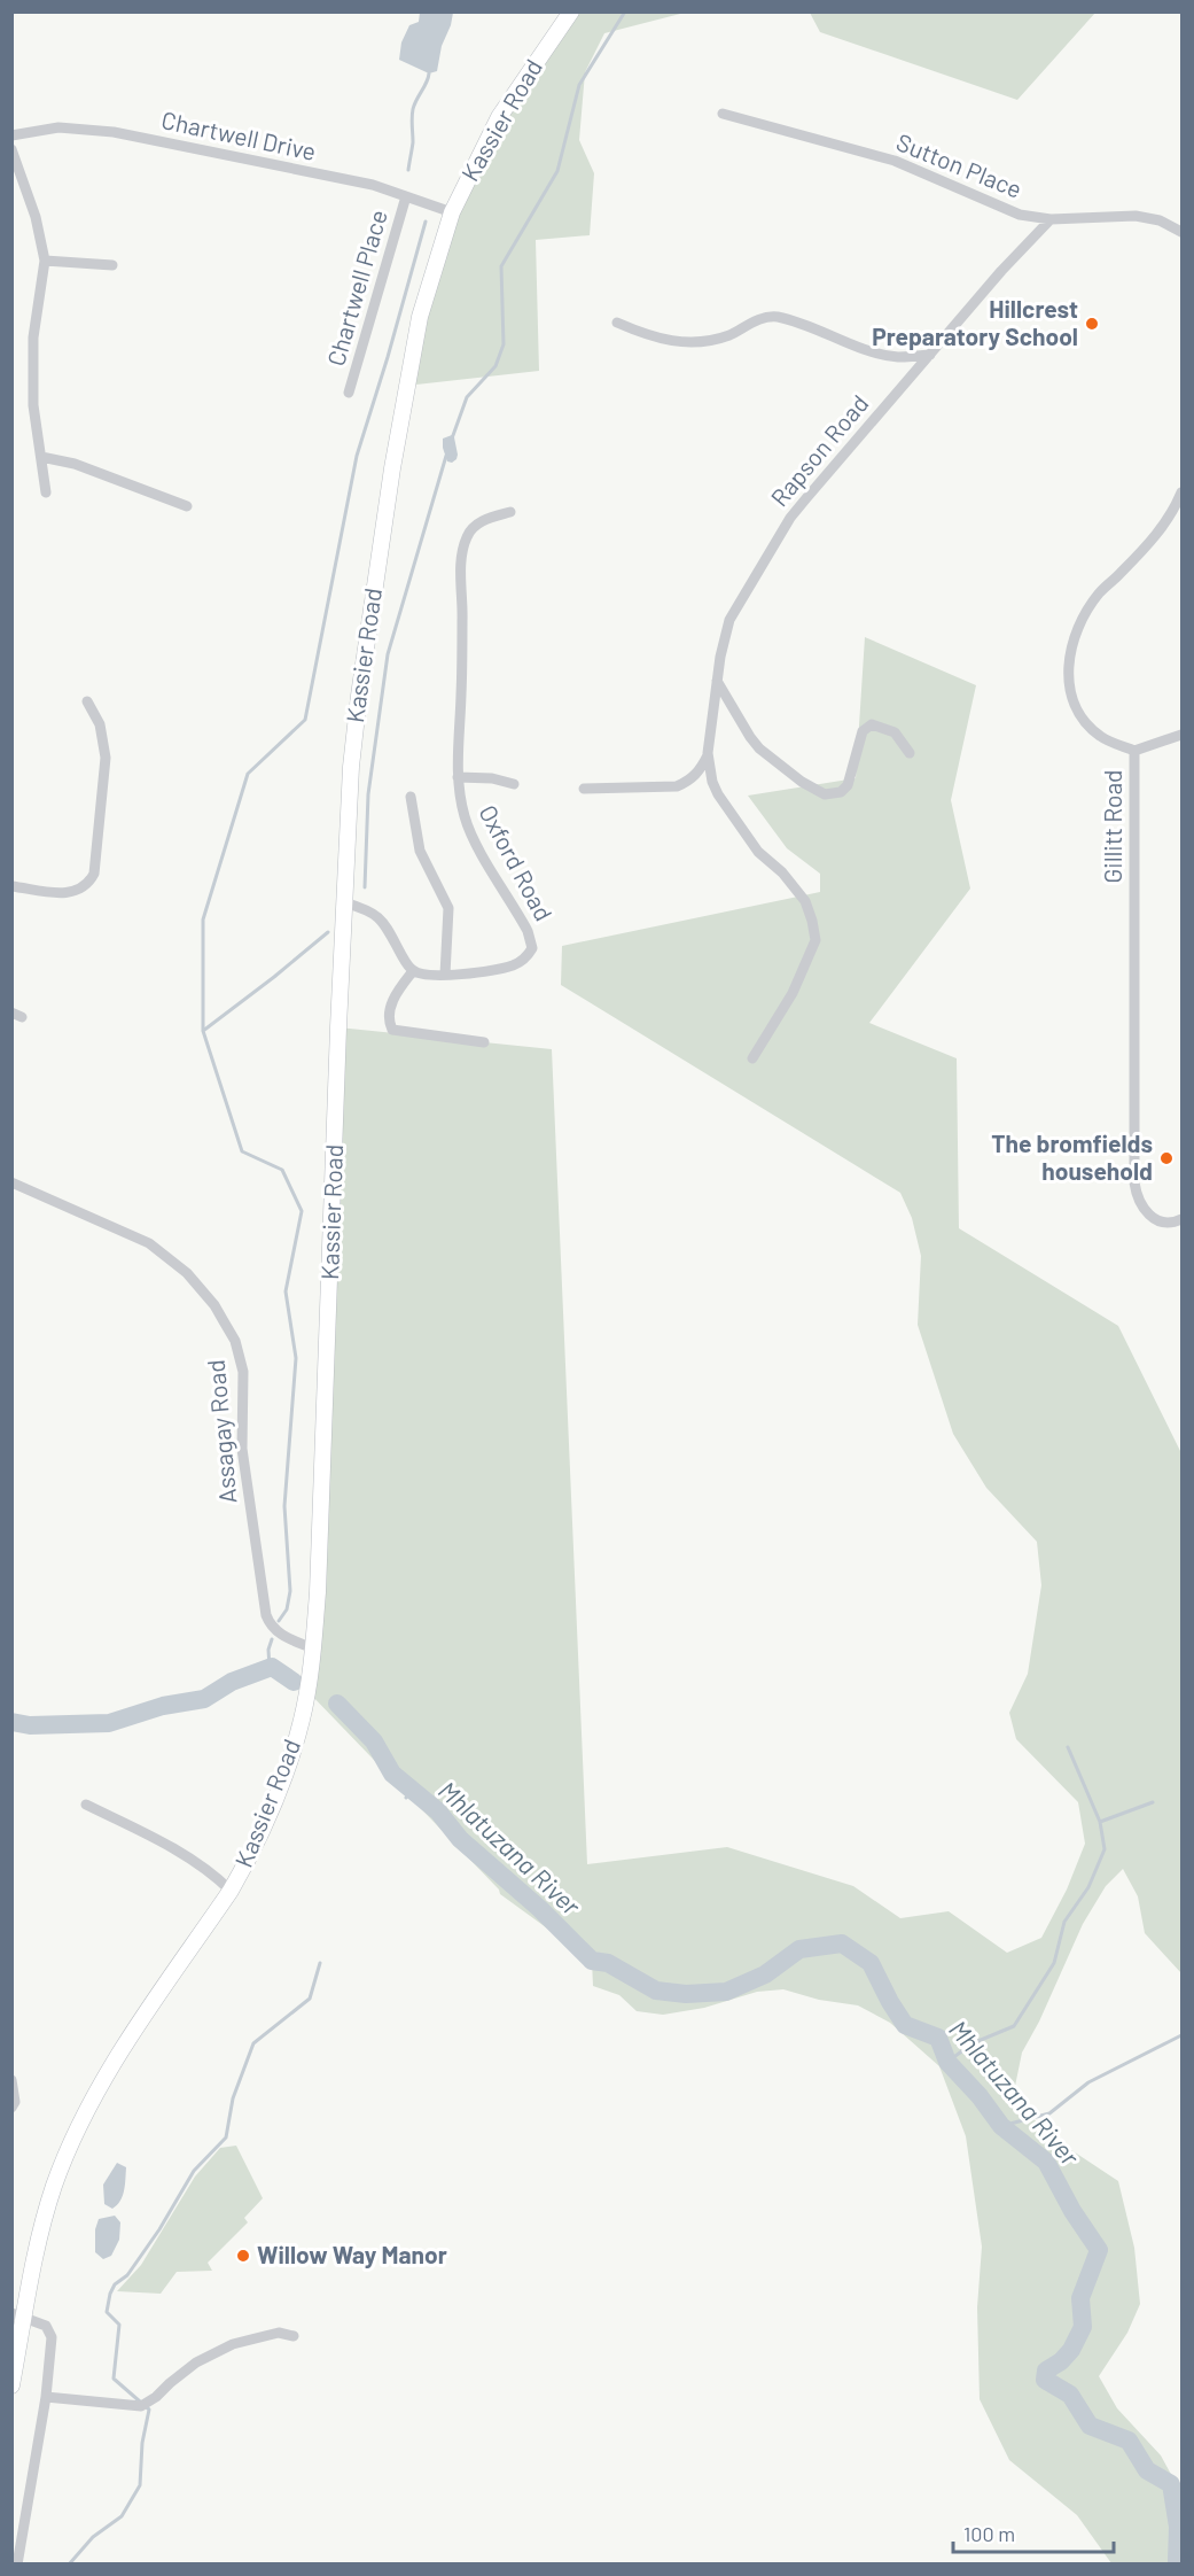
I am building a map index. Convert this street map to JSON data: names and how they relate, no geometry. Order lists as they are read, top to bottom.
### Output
{
  "streets": {
    "main road": ["Kassier Road"],
    "street": [
      "Chartwell Drive",
      "Sutton Place",
      "Chartwell Place",
      "Rapson Road",
      "Gillitt Road",
      "Oxford Road",
      "Assagay Road"
    ]
  },
  "crossings": [
    ["Kassier Road", "Chartwell Drive"],
    ["Kassier Road", "Assagay Road"],
    ["Chartwell Drive", "Chartwell Place"],
    ["Sutton Place", "Rapson Road"]
  ],
  "water": ["Mhlatuzana River"],
  "places": ["Hillcrest Preparatory School", "The bromfields household", "Willow Way Manor"],
  "scale_bar": "100 m"
}
